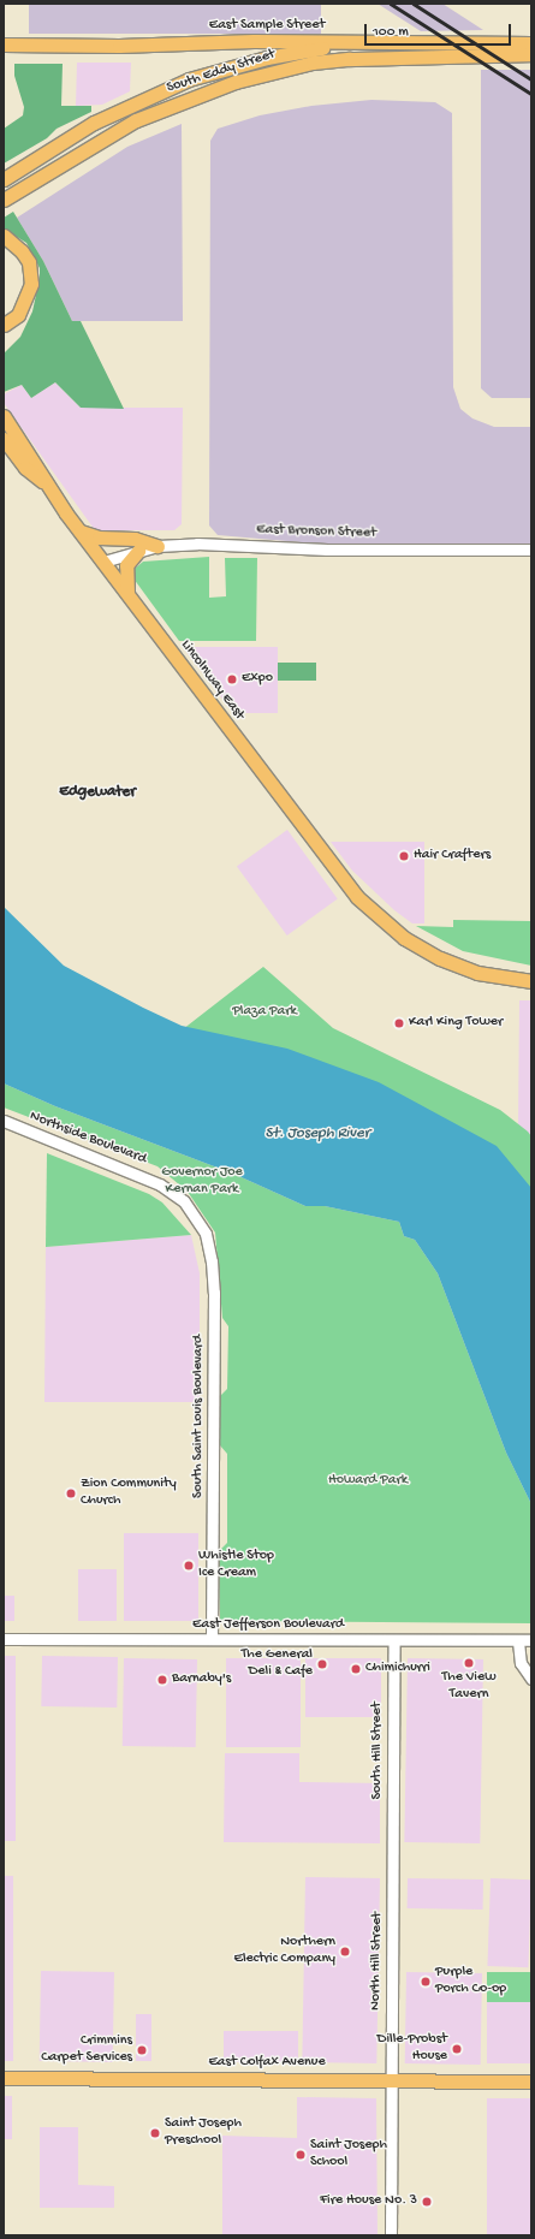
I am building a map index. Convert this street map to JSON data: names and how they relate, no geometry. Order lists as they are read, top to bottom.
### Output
{
  "streets": {
    "main road": [
      "East Sample Street",
      "South Eddy Street",
      "Lincolnway East",
      "East Colfax Avenue"
    ],
    "street": [
      "East Bronson Street",
      "Northside Boulevard",
      "South Saint Louis Boulevard",
      "East Jefferson Boulevard",
      "South Hill Street",
      "North Hill Street"
    ]
  },
  "crossings": [
    ["East Sample Street", "South Eddy Street"],
    ["East Bronson Street", "Lincolnway East"],
    ["Northside Boulevard", "South Saint Louis Boulevard"],
    ["South Saint Louis Boulevard", "East Jefferson Boulevard"],
    ["East Jefferson Boulevard", "South Hill Street"],
    ["South Hill Street", "North Hill Street"],
    ["North Hill Street", "East Colfax Avenue"]
  ],
  "districts": ["Edgewater"],
  "water": ["St. Joseph River"],
  "parks": ["Plaza Park", "Governor Joe Kernan Park", "Howard Park"],
  "places": [
    "Expo",
    "Hair Crafters",
    "Karl King Tower",
    "Zion Community Church",
    "Whistle Stop Ice Cream",
    "The View Tavern",
    "The General Deli & Cafe",
    "Chimichurri",
    "Barnaby's",
    "Northern Electric Company",
    "Purple Porch Co-op",
    "Dille-Probst House",
    "Crimmins Carpet Services",
    "Saint Joseph Preschool",
    "Saint Joseph School",
    "Fire House No. 3"
  ],
  "scale_bar": "100 m"
}
